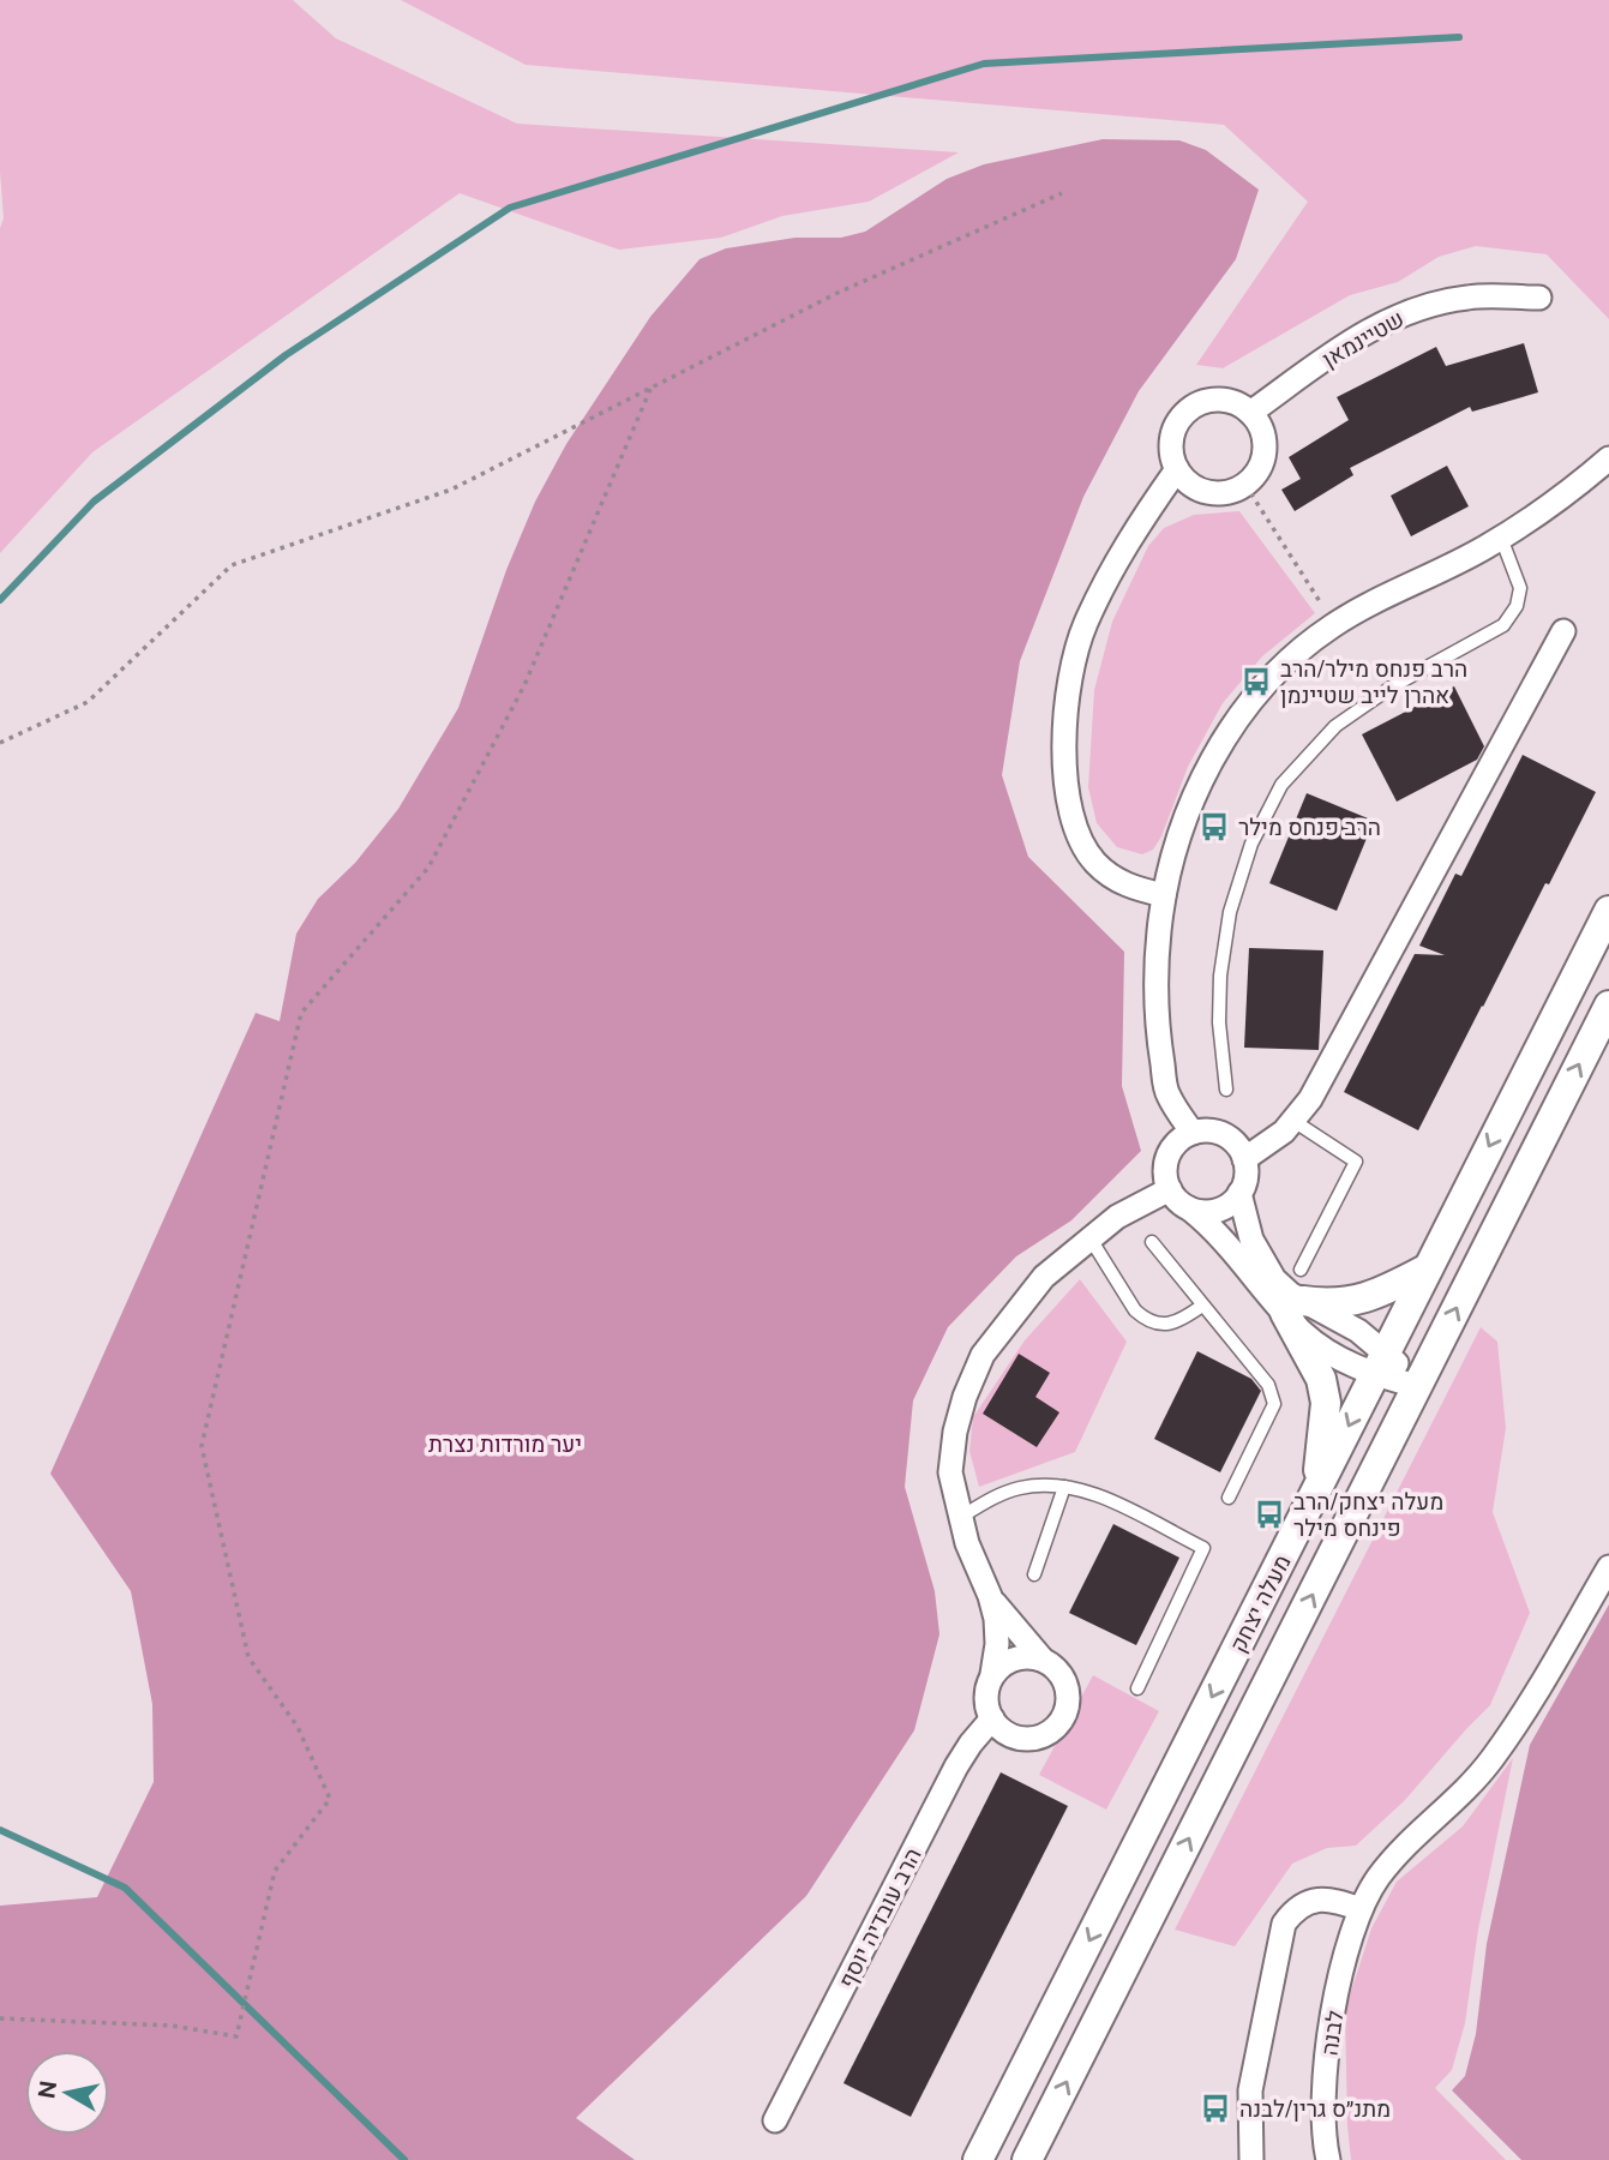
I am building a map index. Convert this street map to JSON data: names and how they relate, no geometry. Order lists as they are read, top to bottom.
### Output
{
  "streets": {
    "street": [
      "שטיינמאן",
      "מעלה יצחק",
      "הרב עובדיה יוסף",
      "לבנה"
    ]
  },
  "parks": ["יער מורדות נצרת"],
  "places": {
    "bus stop": [
      "הרב פנחס מילר/הרב אהרן לייב שטיינמן",
      "הרב פנחס מילר",
      "מעלה יצחק/הרב פינחס מילר",
      "מתנ״ס גרין/לבנה"
    ]
  },
  "north": "left"
}
